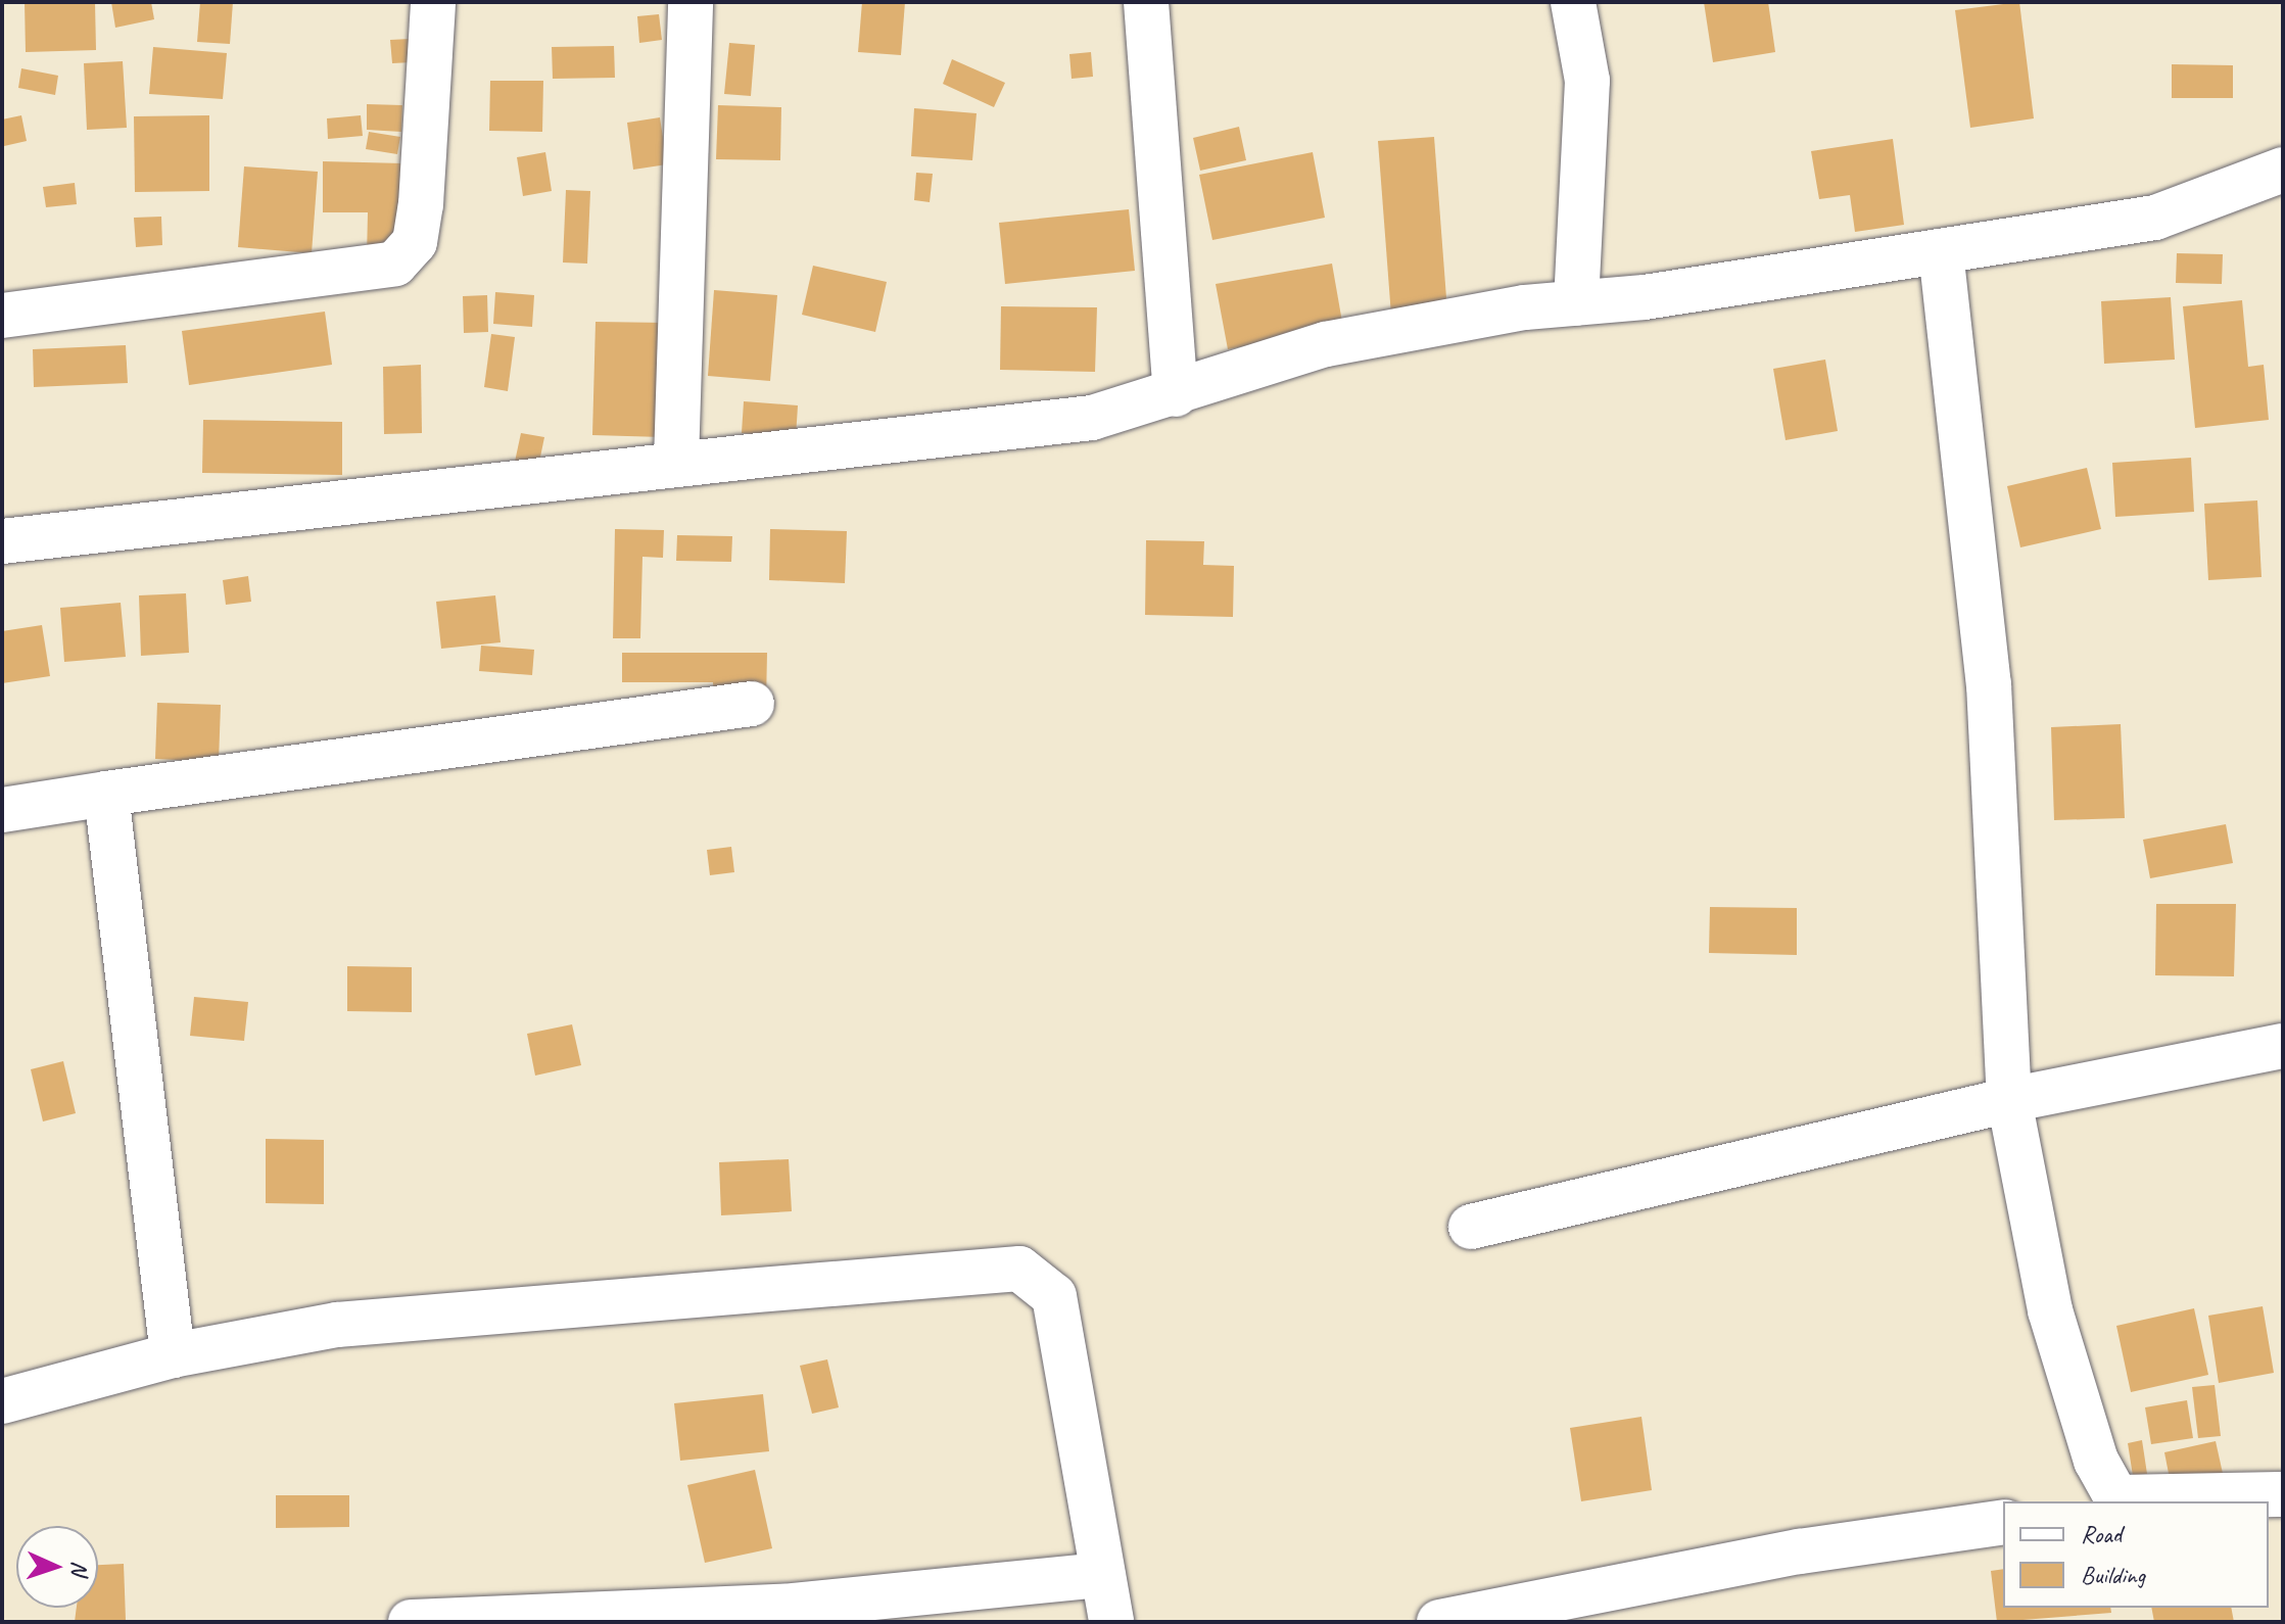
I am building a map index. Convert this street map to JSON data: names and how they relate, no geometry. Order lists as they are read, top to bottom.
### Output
{
  "legend": ["Road", "Building"],
  "north": "right"
}
